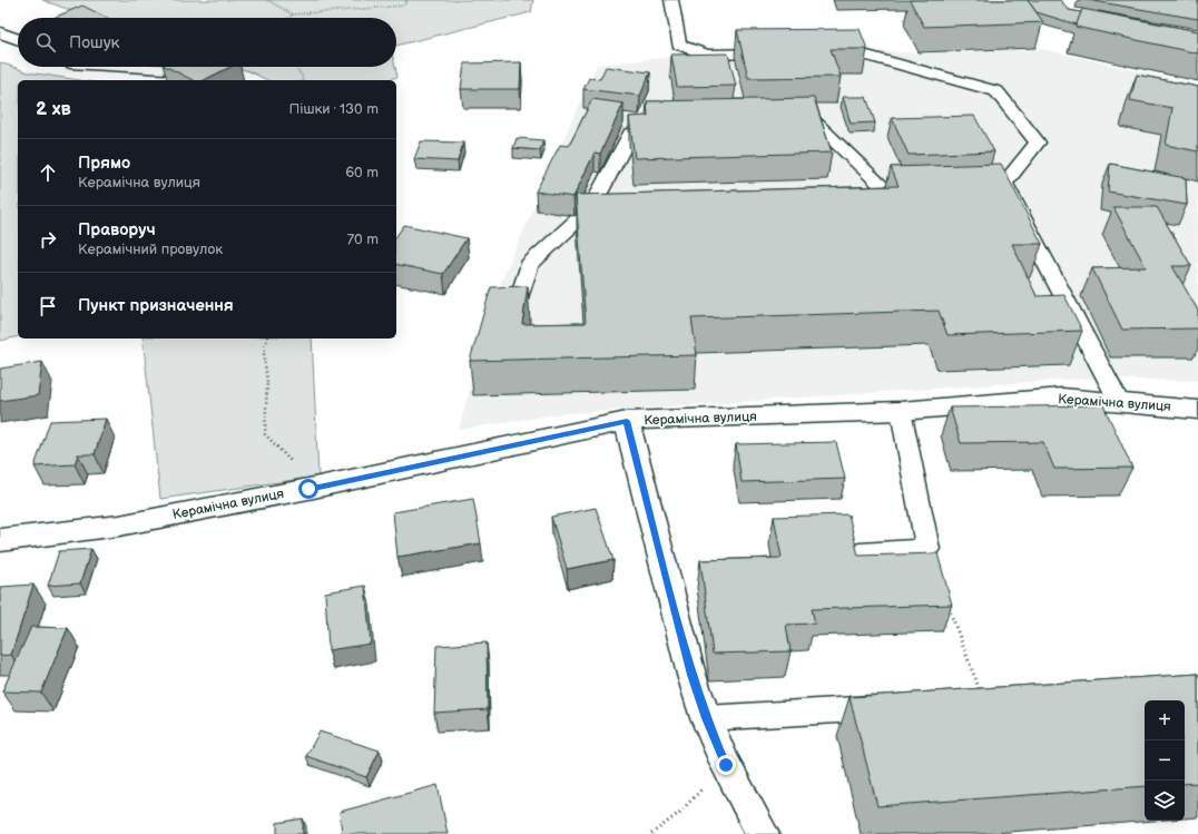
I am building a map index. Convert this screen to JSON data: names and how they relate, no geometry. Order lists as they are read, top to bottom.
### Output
{
  "streets": {
    "street": ["Керамічна вулиця"]
  },
  "page": {
    "search": "Пошук",
    "heading": ["2 хв", "Пішки · 130 m"],
    "list": [
      ["Прямо", "Керамічна вулиця", "60 m"],
      ["Праворуч", "Керамічний провулок", "70 m"],
      "Пункт призначення"
    ],
    "map_buttons": ["+", "−"]
  }
}
